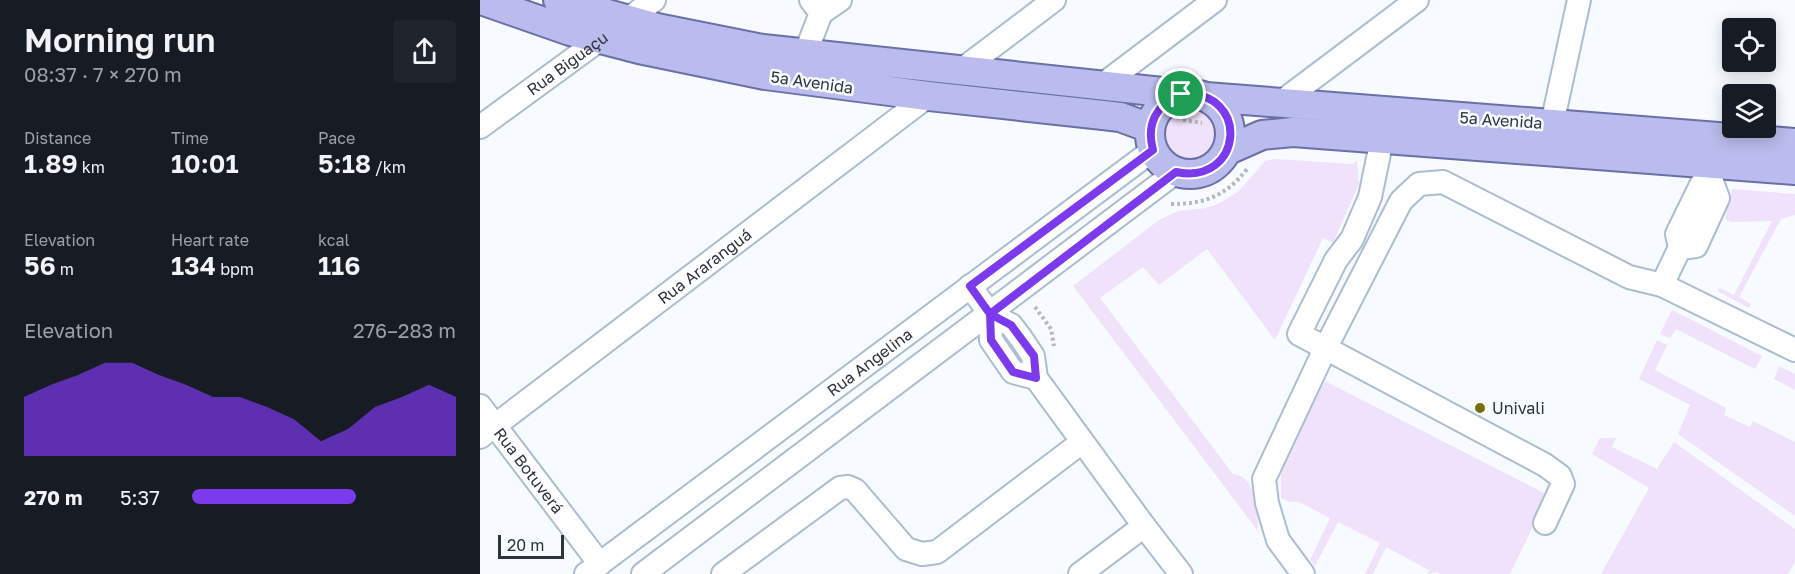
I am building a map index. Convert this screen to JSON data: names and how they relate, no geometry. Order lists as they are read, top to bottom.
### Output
{
  "streets": {
    "main road": ["5ª Avenida"],
    "street": [
      "Rua Biguaçu",
      "Rua Araranguá",
      "Rua Angelina",
      "Rua Botuverá"
    ]
  },
  "crossings": [
    ["Rua Biguaçu", "5ª Avenida"],
    ["5ª Avenida", "Rua Araranguá"],
    ["5ª Avenida", "Rua Angelina"],
    ["Rua Araranguá", "Rua Botuverá"],
    ["Rua Angelina", "Rua Botuverá"]
  ],
  "places": ["Univali"],
  "scale_bar": "20 m",
  "page": {
    "heading": ["Morning run", "08:37 · 7 × 270 m"],
    "stats": [
      ["Distance", "1.89 km"],
      ["Time", "10:01"],
      ["Pace", "5:18 /km"],
      ["Elevation", "56 m"],
      ["Heart rate", "134 bpm"],
      ["kcal", "116"]
    ],
    "chart": ["Elevation", "276–283 m"],
    "list": [
      {
        "name": "270 m",
        "note": "5:37"
      }
    ],
    "scale": "20 m"
  }
}
